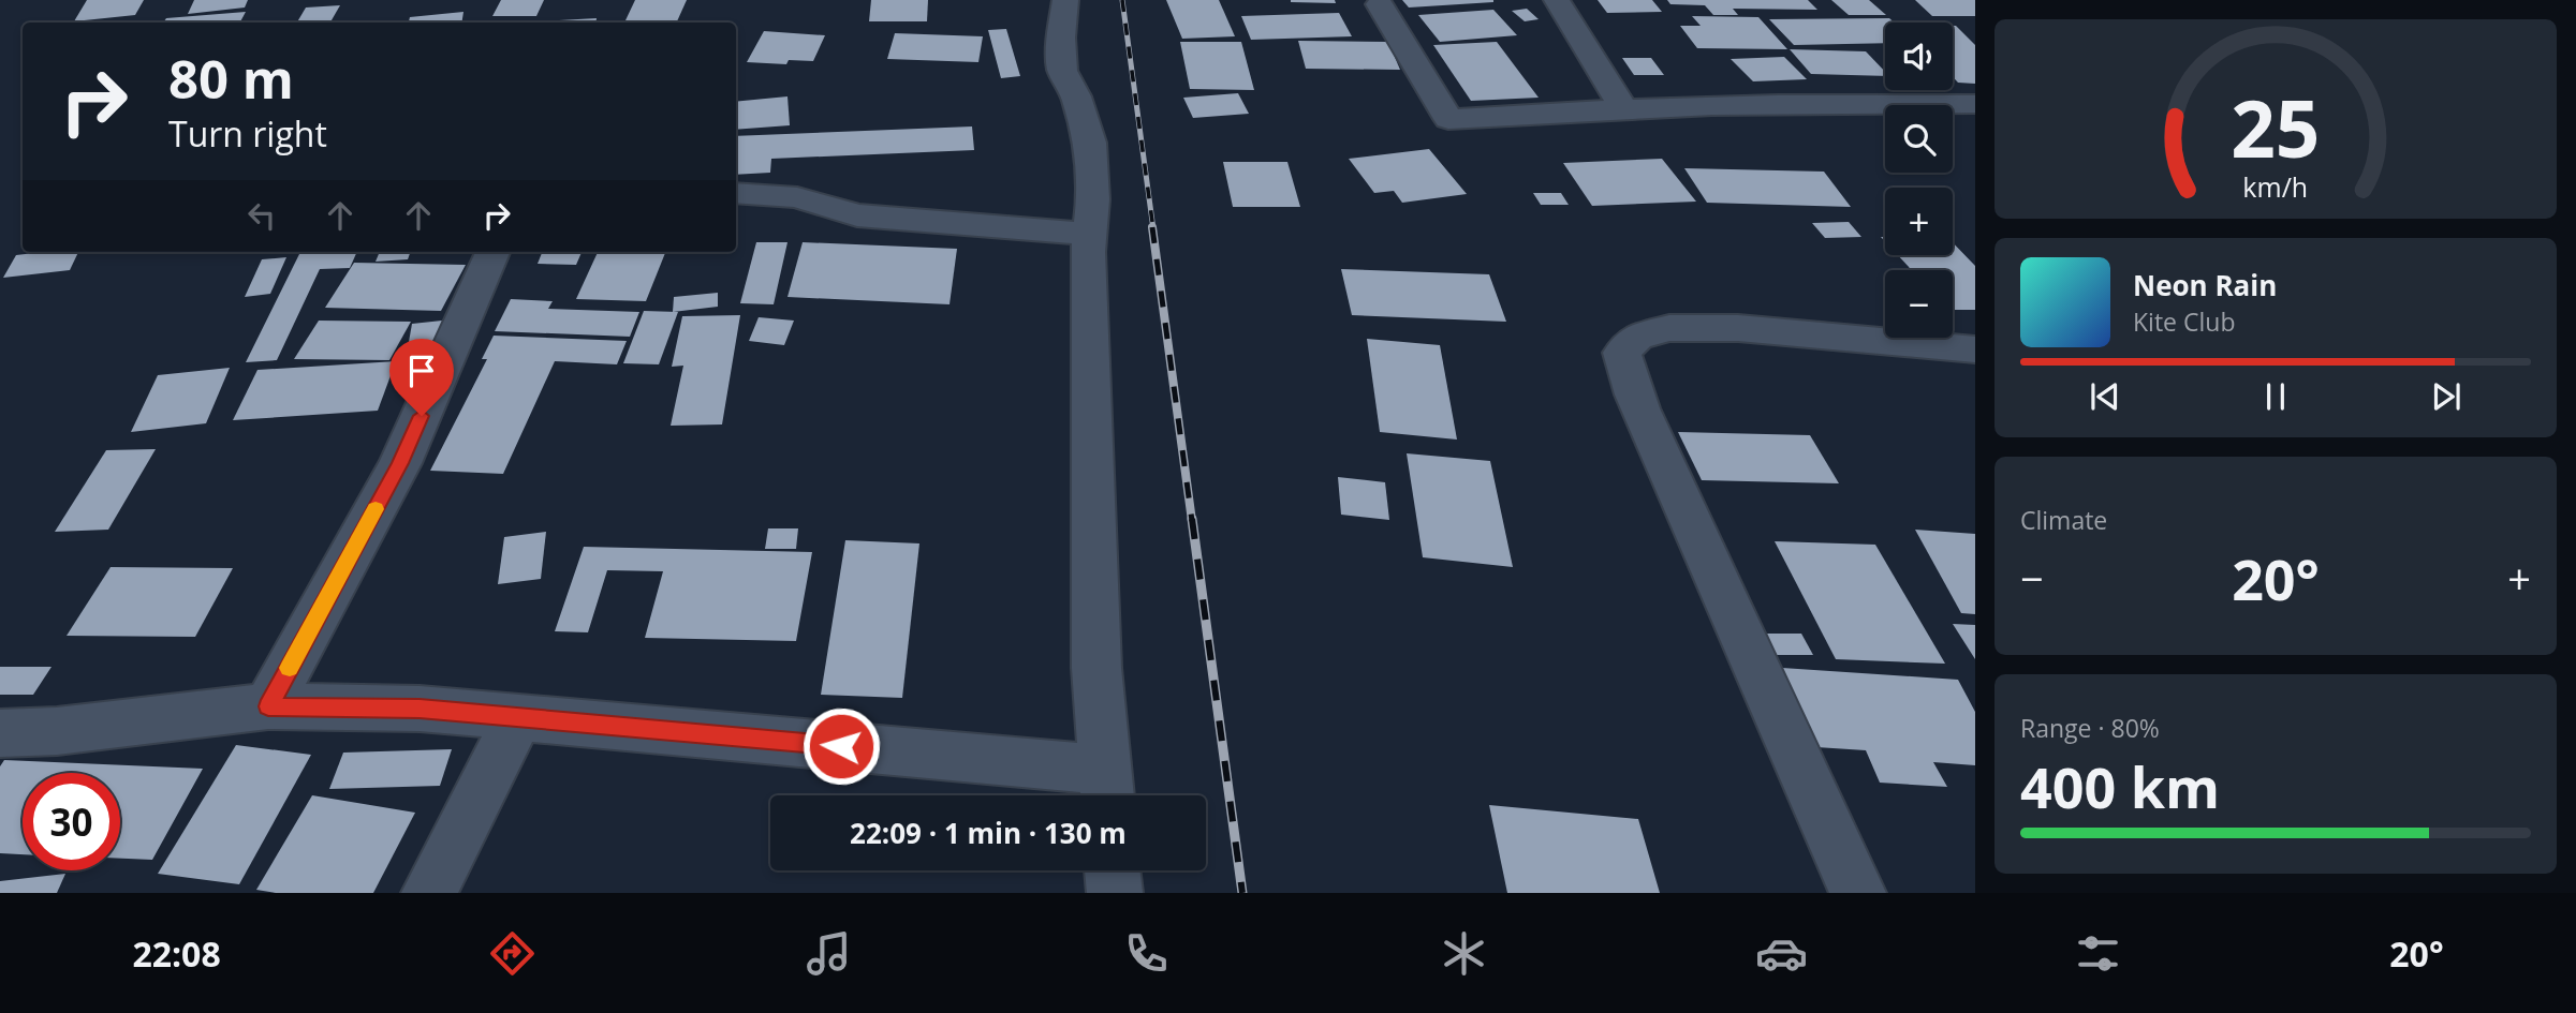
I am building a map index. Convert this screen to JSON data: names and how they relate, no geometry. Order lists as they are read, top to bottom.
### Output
{
  "page": {
    "map_buttons": ["+", "−"],
    "turn": ["80 m", "Turn right"],
    "song": ["Neon Rain", "Kite Club"],
    "tile": [
      "Climate",
      ["Range · 80%", "400 km"]
    ],
    "heat": ["−", "20°", "+"],
    "limit": "30",
    "trip": "22:09 · 1 min · 130 m",
    "tabs": ["22:08", "20°"],
    "gauge": ["25", "km/h"]
  }
}
